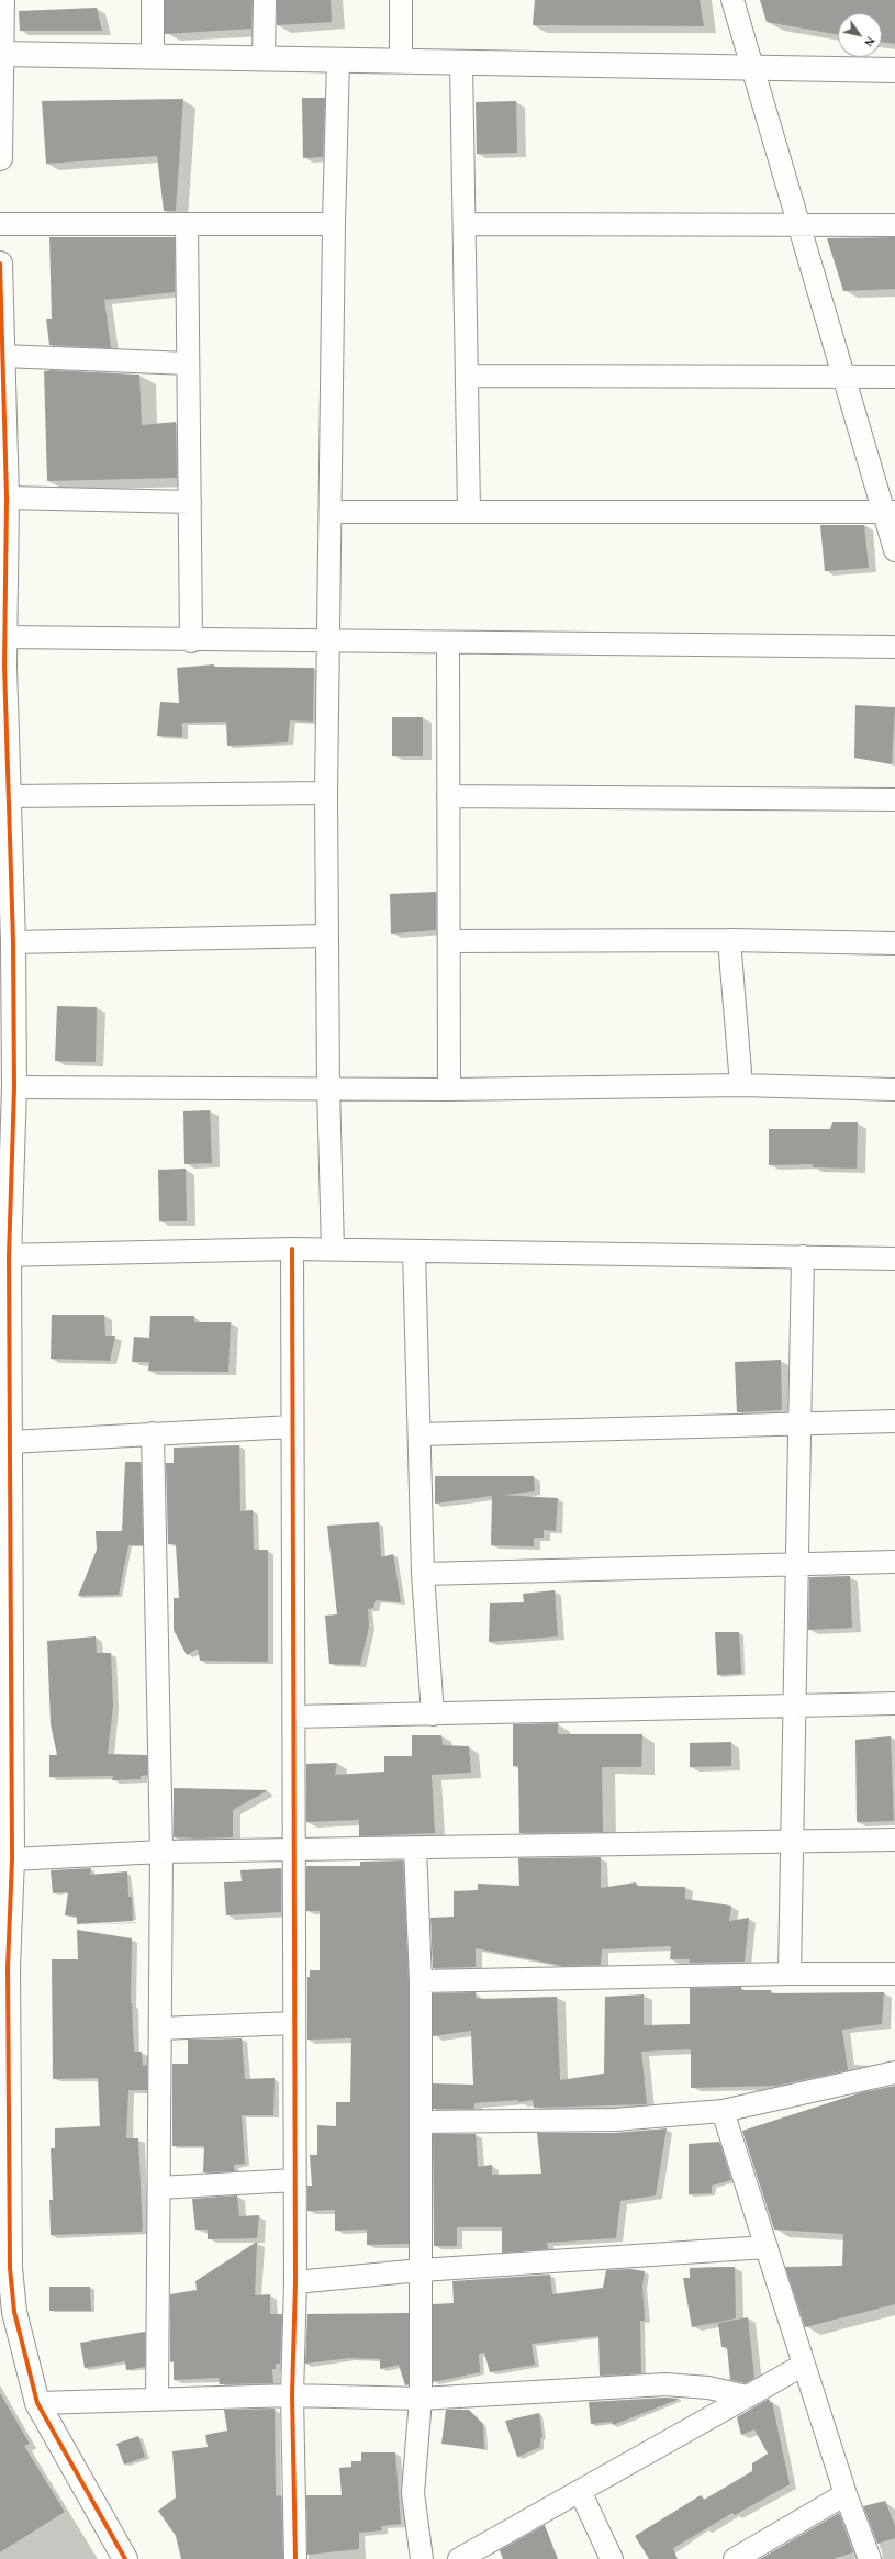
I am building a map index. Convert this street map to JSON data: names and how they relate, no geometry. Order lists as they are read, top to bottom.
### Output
{
  "north": "bottom right"
}
